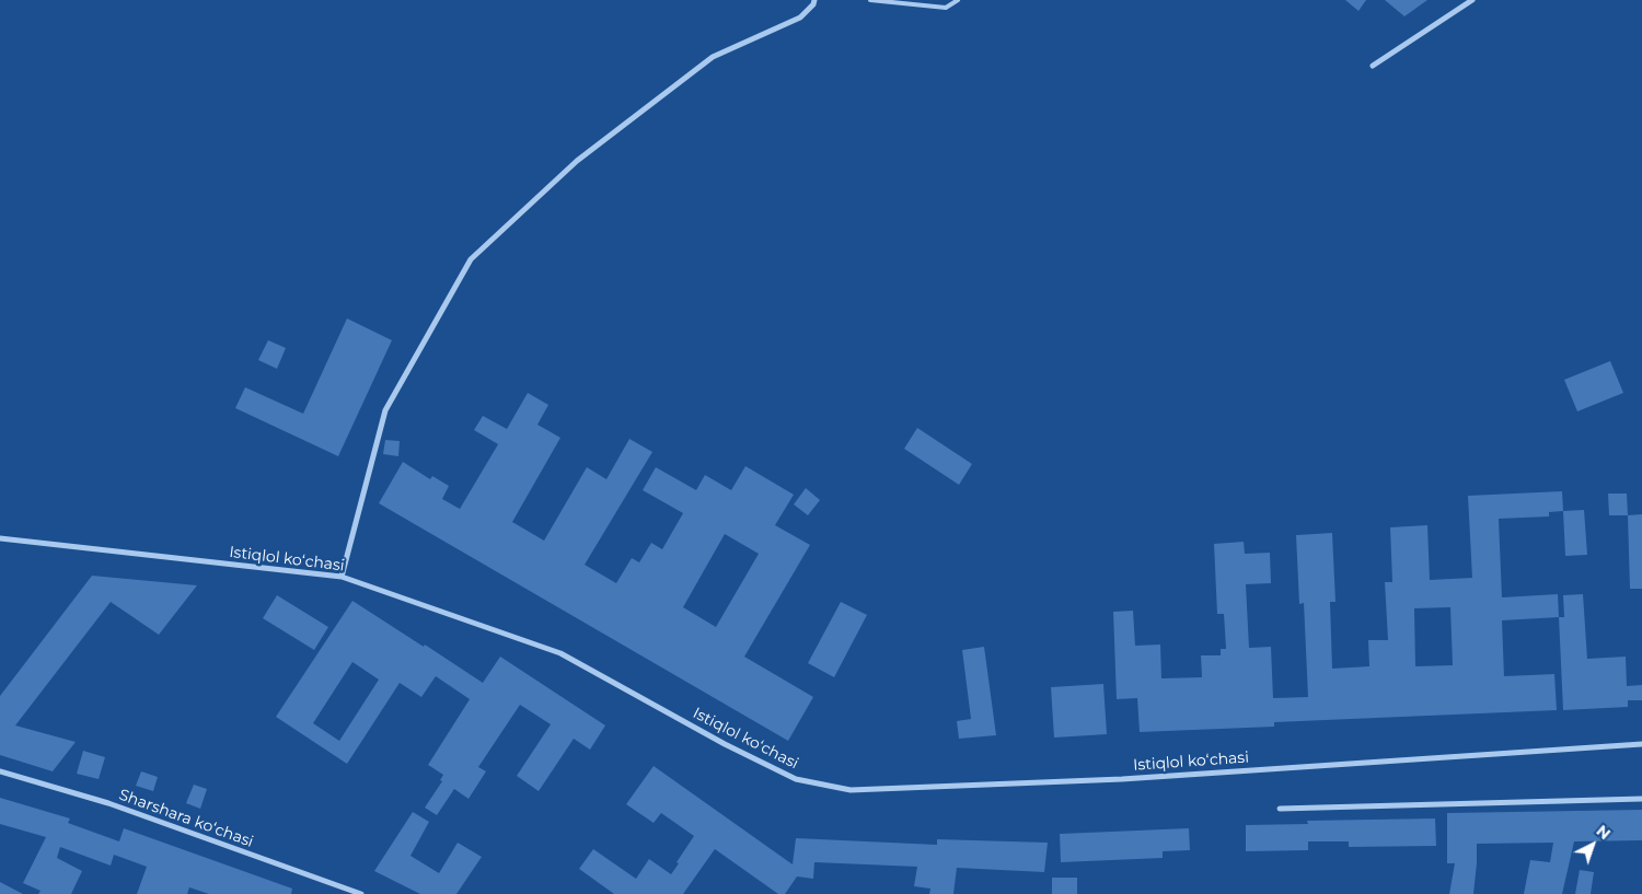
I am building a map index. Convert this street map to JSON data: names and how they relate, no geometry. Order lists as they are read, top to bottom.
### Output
{
  "streets": {
    "street": ["Istiqlol koʻchasi", "Sharshara koʻchasi"]
  },
  "north": "top right"
}
